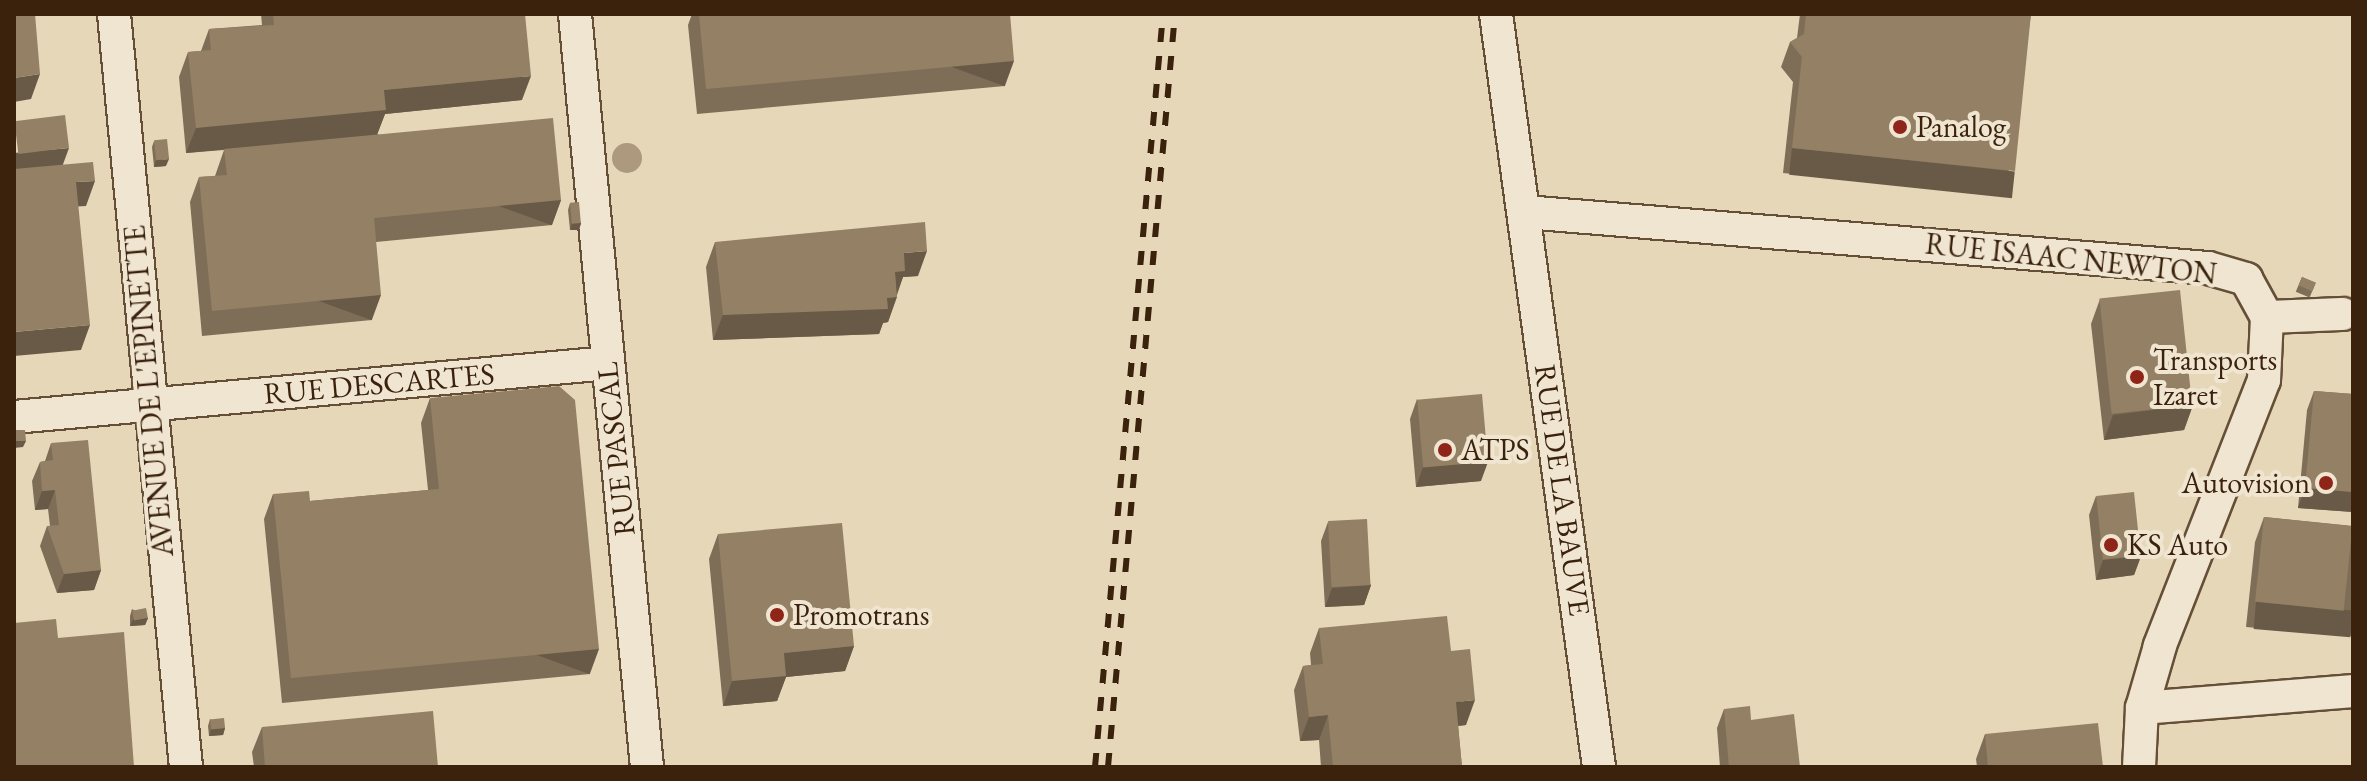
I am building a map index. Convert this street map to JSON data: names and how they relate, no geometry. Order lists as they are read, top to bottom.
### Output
{
  "streets": {
    "street": [
      "RUE ISAAC NEWTON",
      "RUE DESCARTES",
      "AVENUE DE L'EPINETTE",
      "RUE PASCAL",
      "RUE DE LA BAUVE"
    ]
  },
  "crossings": [
    ["RUE ISAAC NEWTON", "RUE DE LA BAUVE"],
    ["RUE DESCARTES", "AVENUE DE L'EPINETTE"],
    ["RUE DESCARTES", "RUE PASCAL"]
  ],
  "places": [
    "Panalog",
    "Transports Izaret",
    "ATPS",
    "Autovision",
    "KS Auto",
    "Promotrans"
  ]
}
